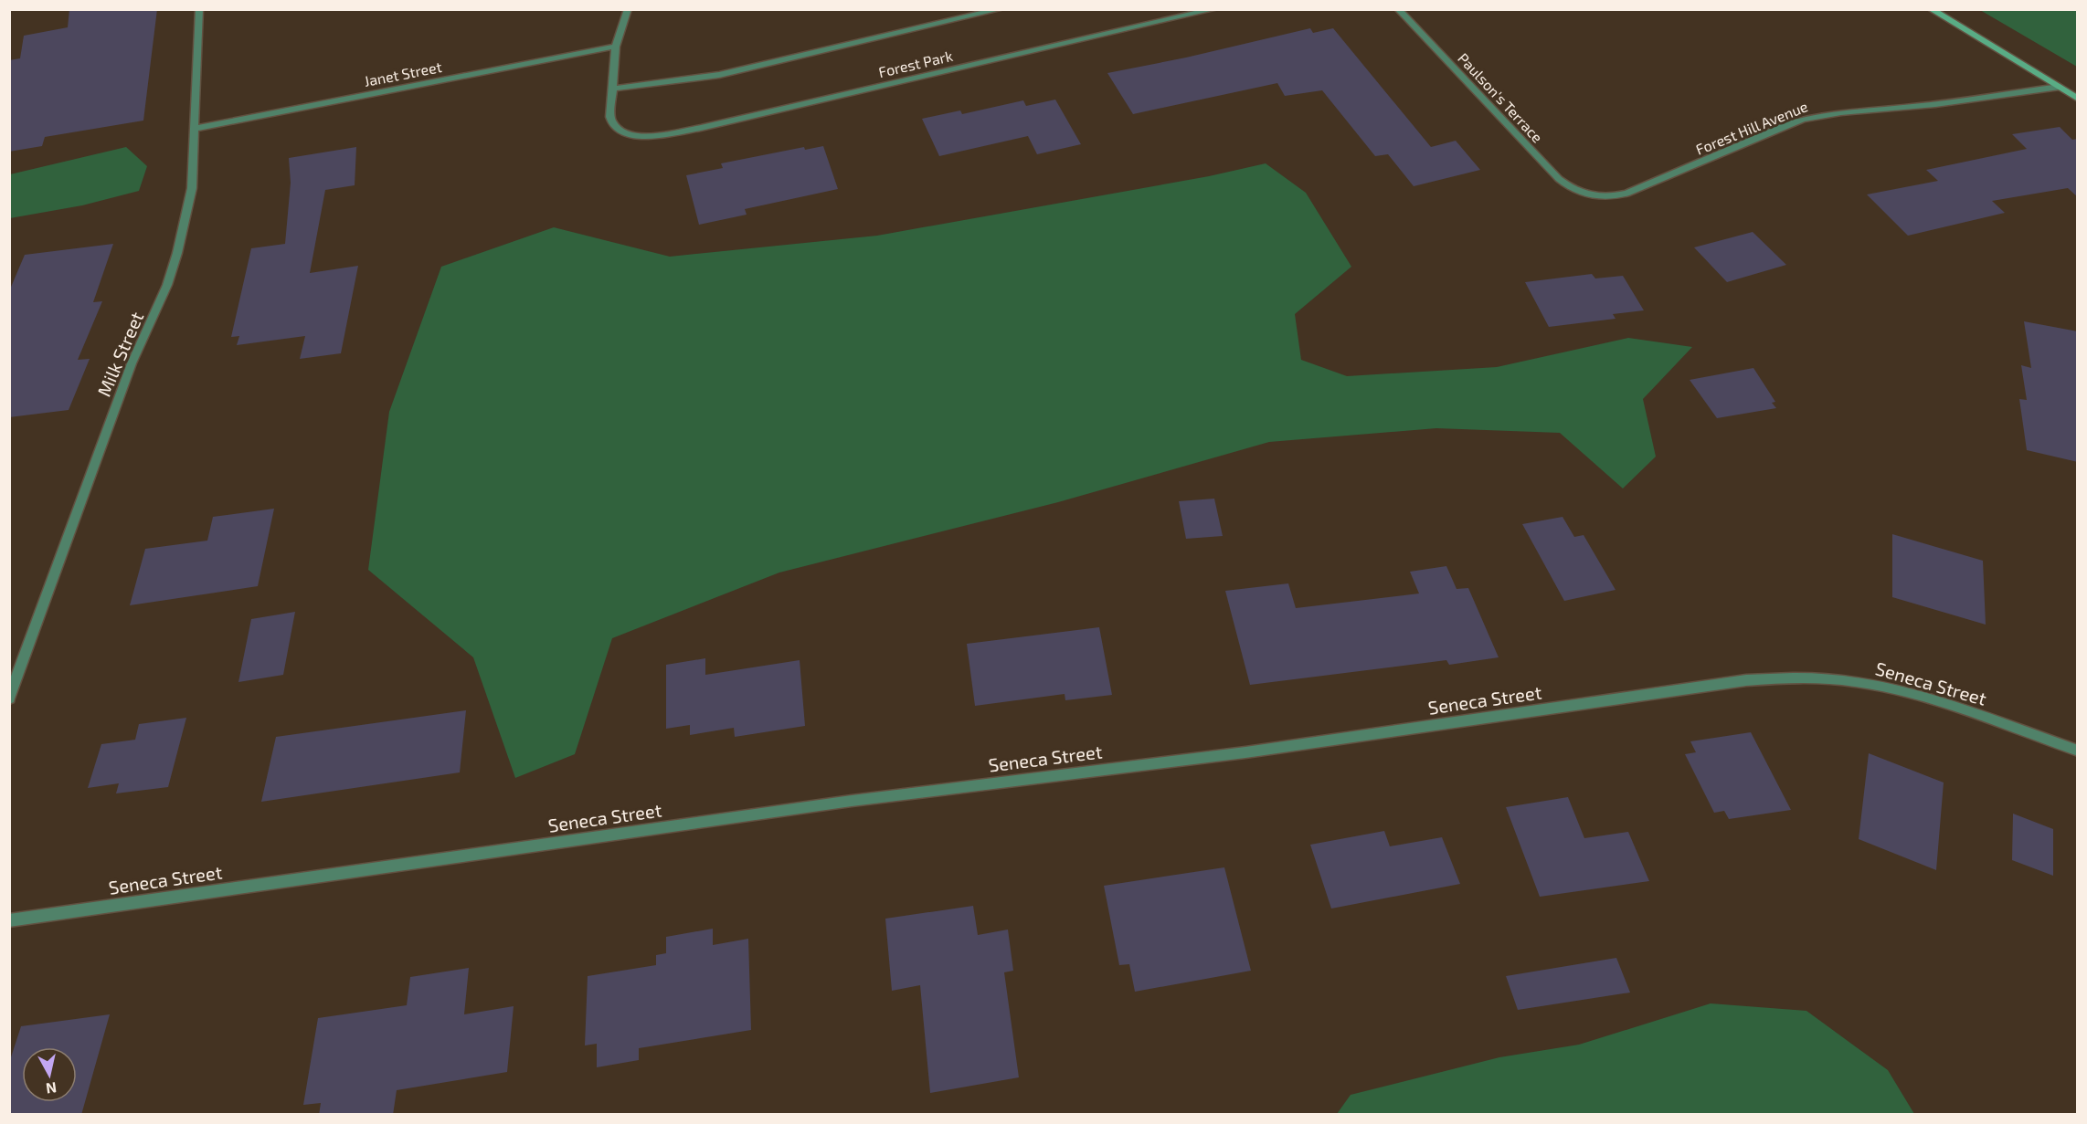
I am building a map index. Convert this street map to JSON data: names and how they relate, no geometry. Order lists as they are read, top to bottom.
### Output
{
  "streets": {
    "street": [
      "Forest Park",
      "Janet Street",
      "Paulson's Terrace",
      "Forest Hill Avenue",
      "Milk Street",
      "Seneca Street"
    ]
  },
  "crossings": [
    ["Janet Street", "Milk Street"],
    ["Paulson's Terrace", "Forest Hill Avenue"]
  ],
  "north": "bottom"
}
